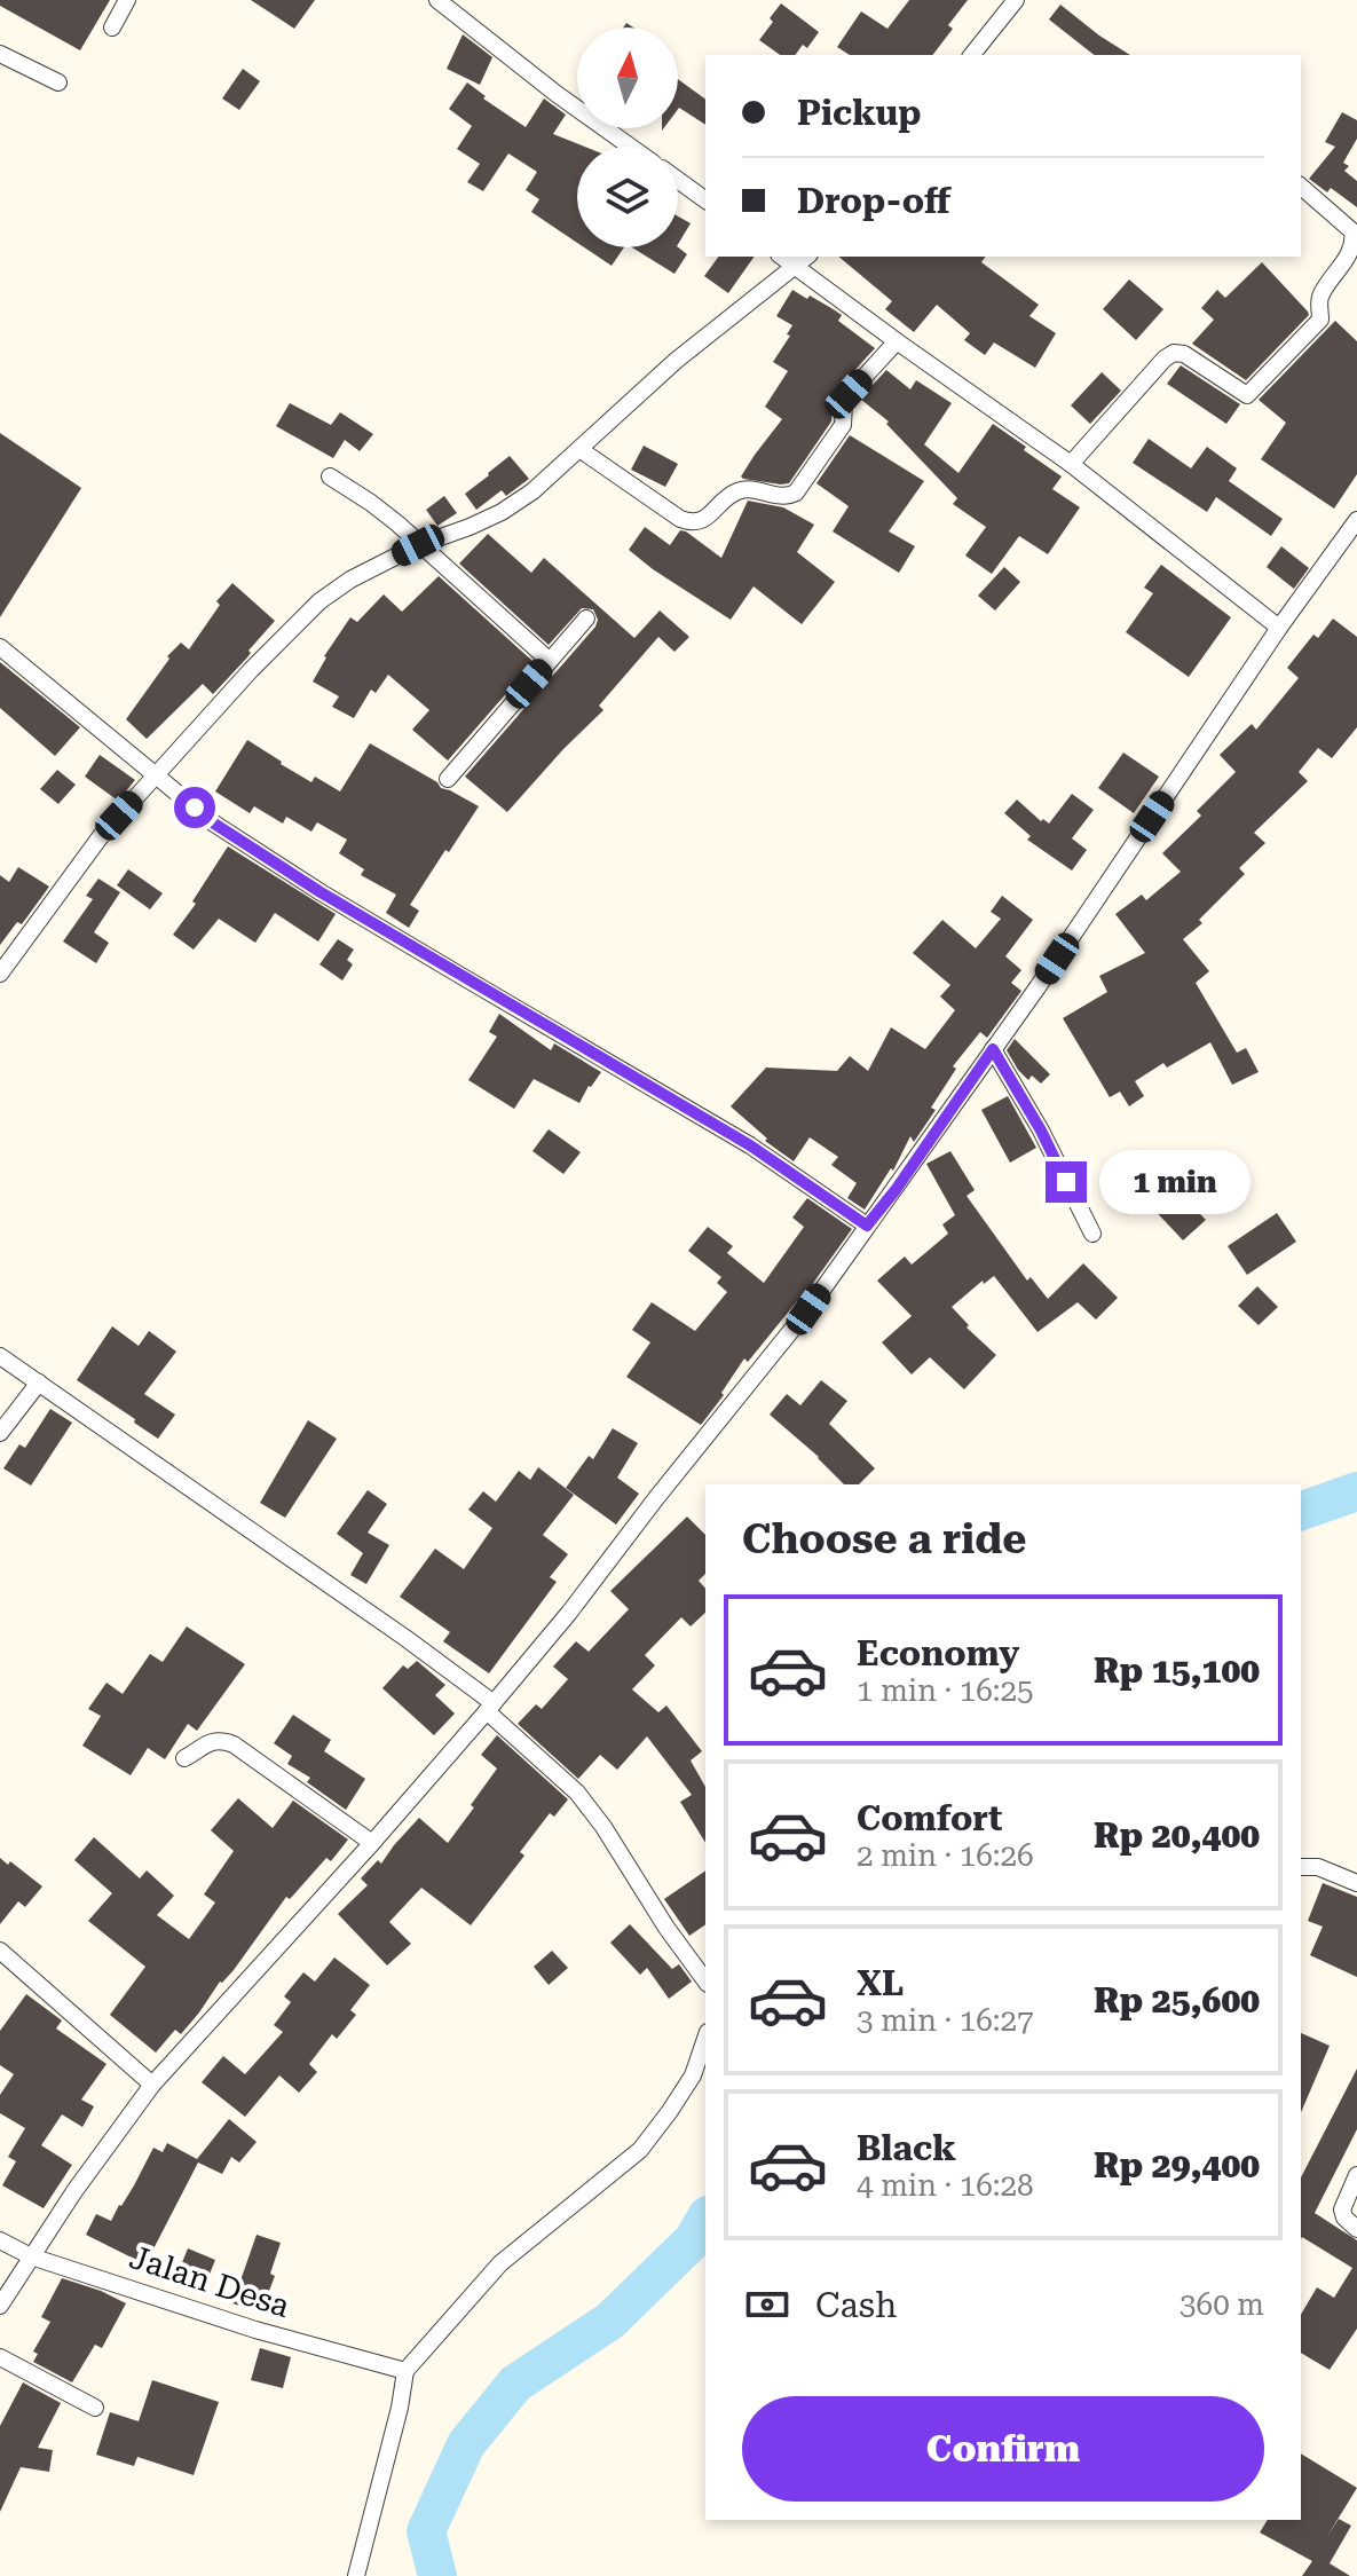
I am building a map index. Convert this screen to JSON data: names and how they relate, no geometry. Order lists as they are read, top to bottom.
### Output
{
  "streets": {
    "street": ["Jalan Desa"]
  },
  "north": "top",
  "page": {
    "banner": ["Pickup", "Drop-off"],
    "bubble": "1 min",
    "heading": "Choose a ride",
    "list": [
      {
        "name": "Economy",
        "note": "1 min · 16:25",
        "value": "Rp 15,100"
      },
      {
        "name": "Comfort",
        "note": "2 min · 16:26",
        "value": "Rp 20,400"
      },
      {
        "name": "XL",
        "note": "3 min · 16:27",
        "value": "Rp 25,600"
      },
      {
        "name": "Black",
        "note": "4 min · 16:28",
        "value": "Rp 29,400"
      }
    ],
    "pay": ["Cash", "360 m"],
    "buttons": "Confirm"
  }
}
